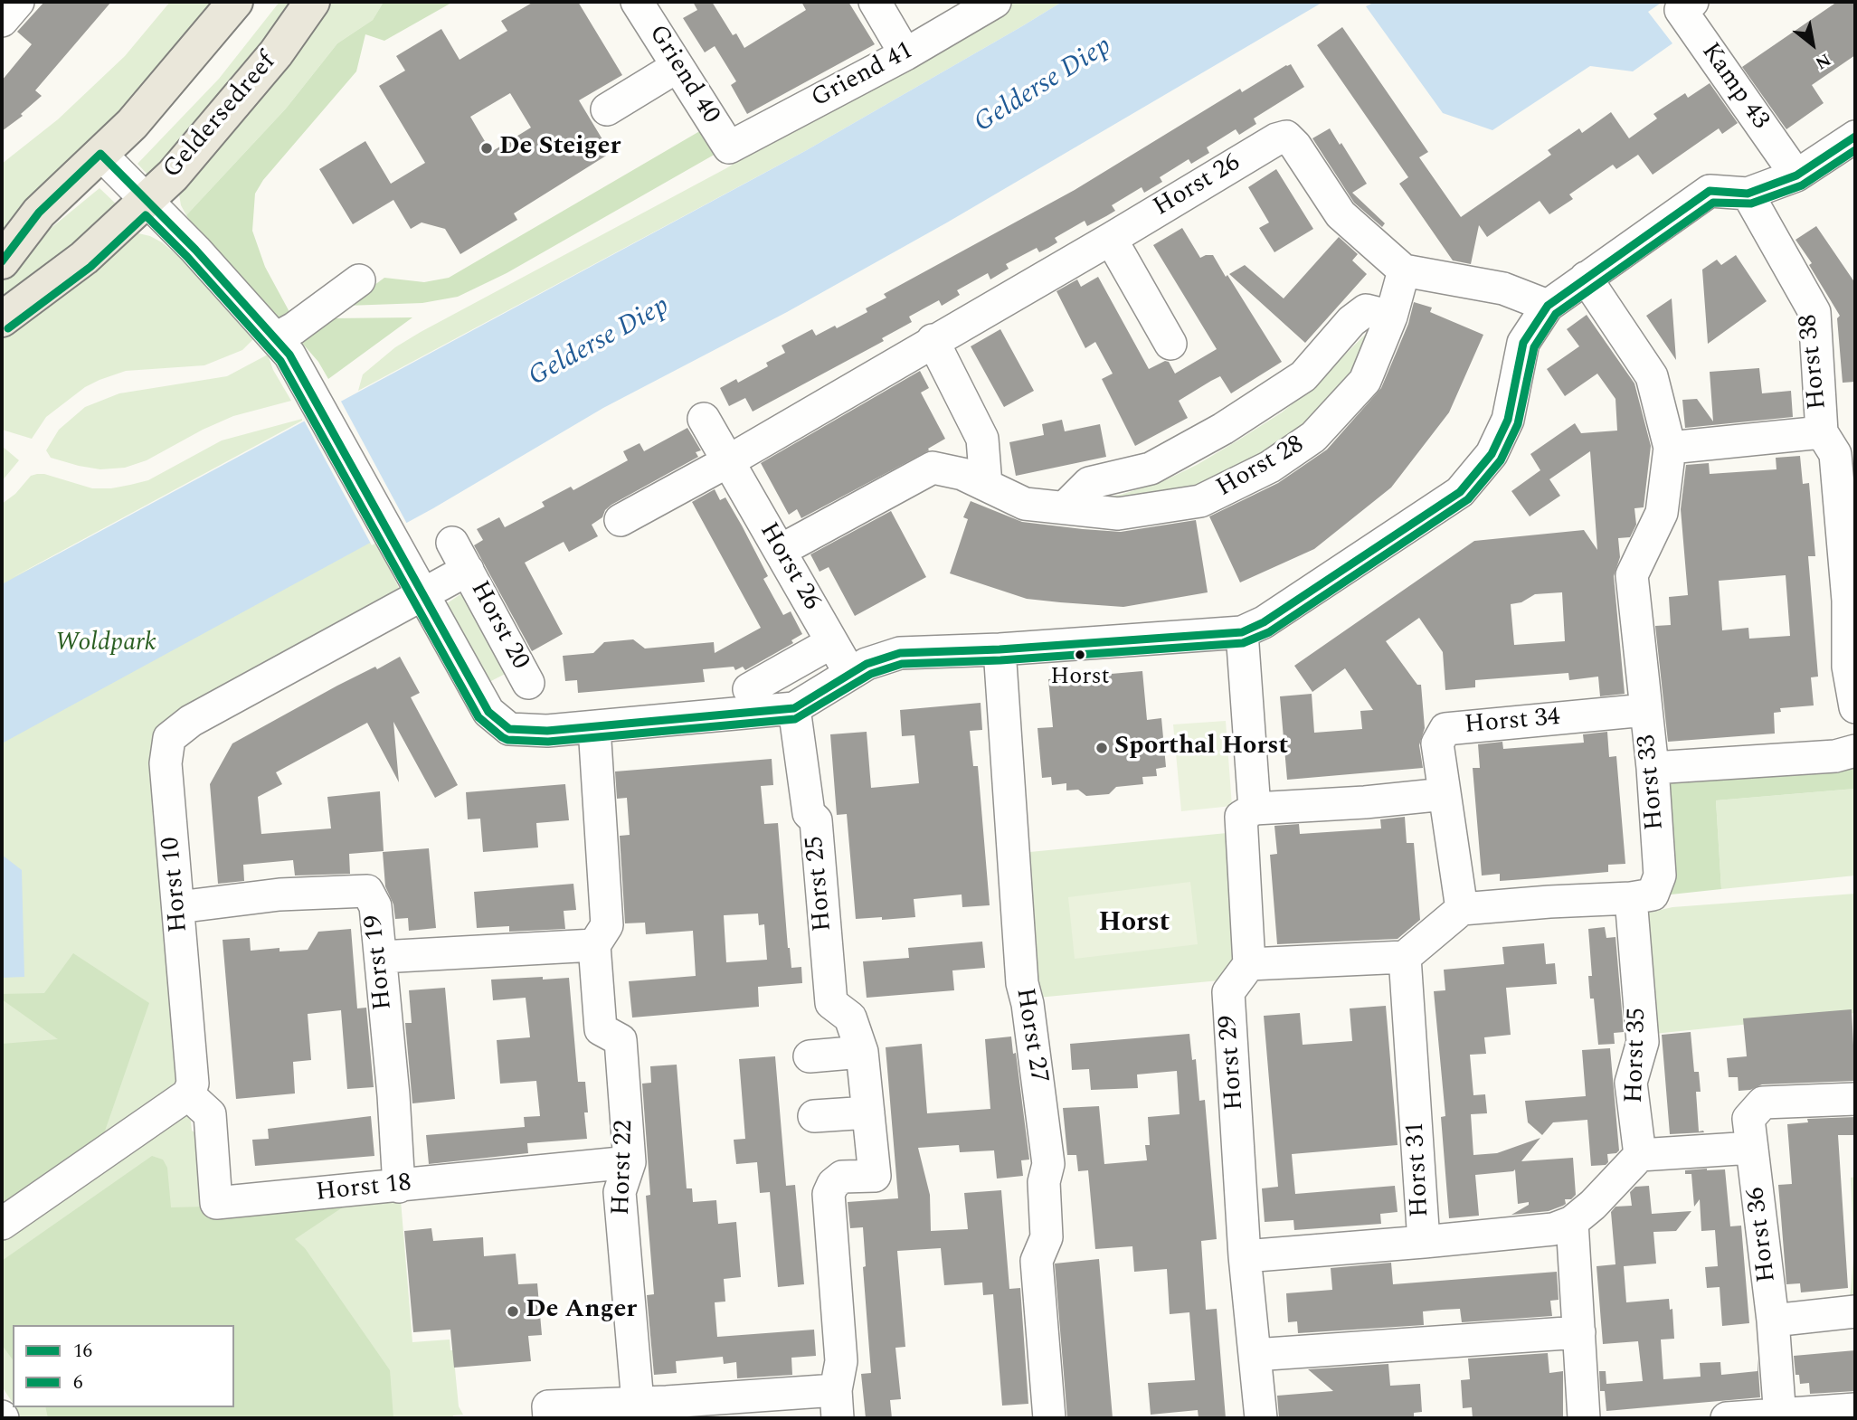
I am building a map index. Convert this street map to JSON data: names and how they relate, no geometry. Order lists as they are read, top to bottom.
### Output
{
  "streets": {
    "main road": ["Geldersedreef"],
    "street": [
      "Griend 40",
      "Griend 41",
      "Kamp 43",
      "Horst 26",
      "Horst 38",
      "Horst 28",
      "Horst 20",
      "Horst 34",
      "Horst 33",
      "Horst 25",
      "Horst 10",
      "Horst 19",
      "Horst 27",
      "Horst 35",
      "Horst 29",
      "Horst 22",
      "Horst 31",
      "Horst 18",
      "Horst 36"
    ]
  },
  "crossings": [
    ["Griend 40", "Griend 41"],
    ["Geldersedreef", "Horst 20"],
    ["Horst 26", "Horst 28"],
    ["Horst 26", "Horst 20"],
    ["Horst 38", "Horst 33"],
    ["Horst 20", "Horst 25"],
    ["Horst 20", "Horst 10"],
    ["Horst 20", "Horst 27"],
    ["Horst 20", "Horst 22"],
    ["Horst 34", "Horst 33"],
    ["Horst 33", "Horst 35"],
    ["Horst 25", "Horst 22"],
    ["Horst 10", "Horst 19"],
    ["Horst 10", "Horst 18"],
    ["Horst 19", "Horst 18"],
    ["Horst 29", "Horst 31"],
    ["Horst 22", "Horst 18"]
  ],
  "districts": ["Horst"],
  "water": ["Gelderse Diep"],
  "parks": ["Woldpark"],
  "places": [
    "De Steiger",
    "Horst",
    "Sporthal Horst",
    "De Anger"
  ],
  "lines": ["transit line 16", "transit line 6"],
  "legend": ["16", "6"],
  "north": "bottom right"
}
